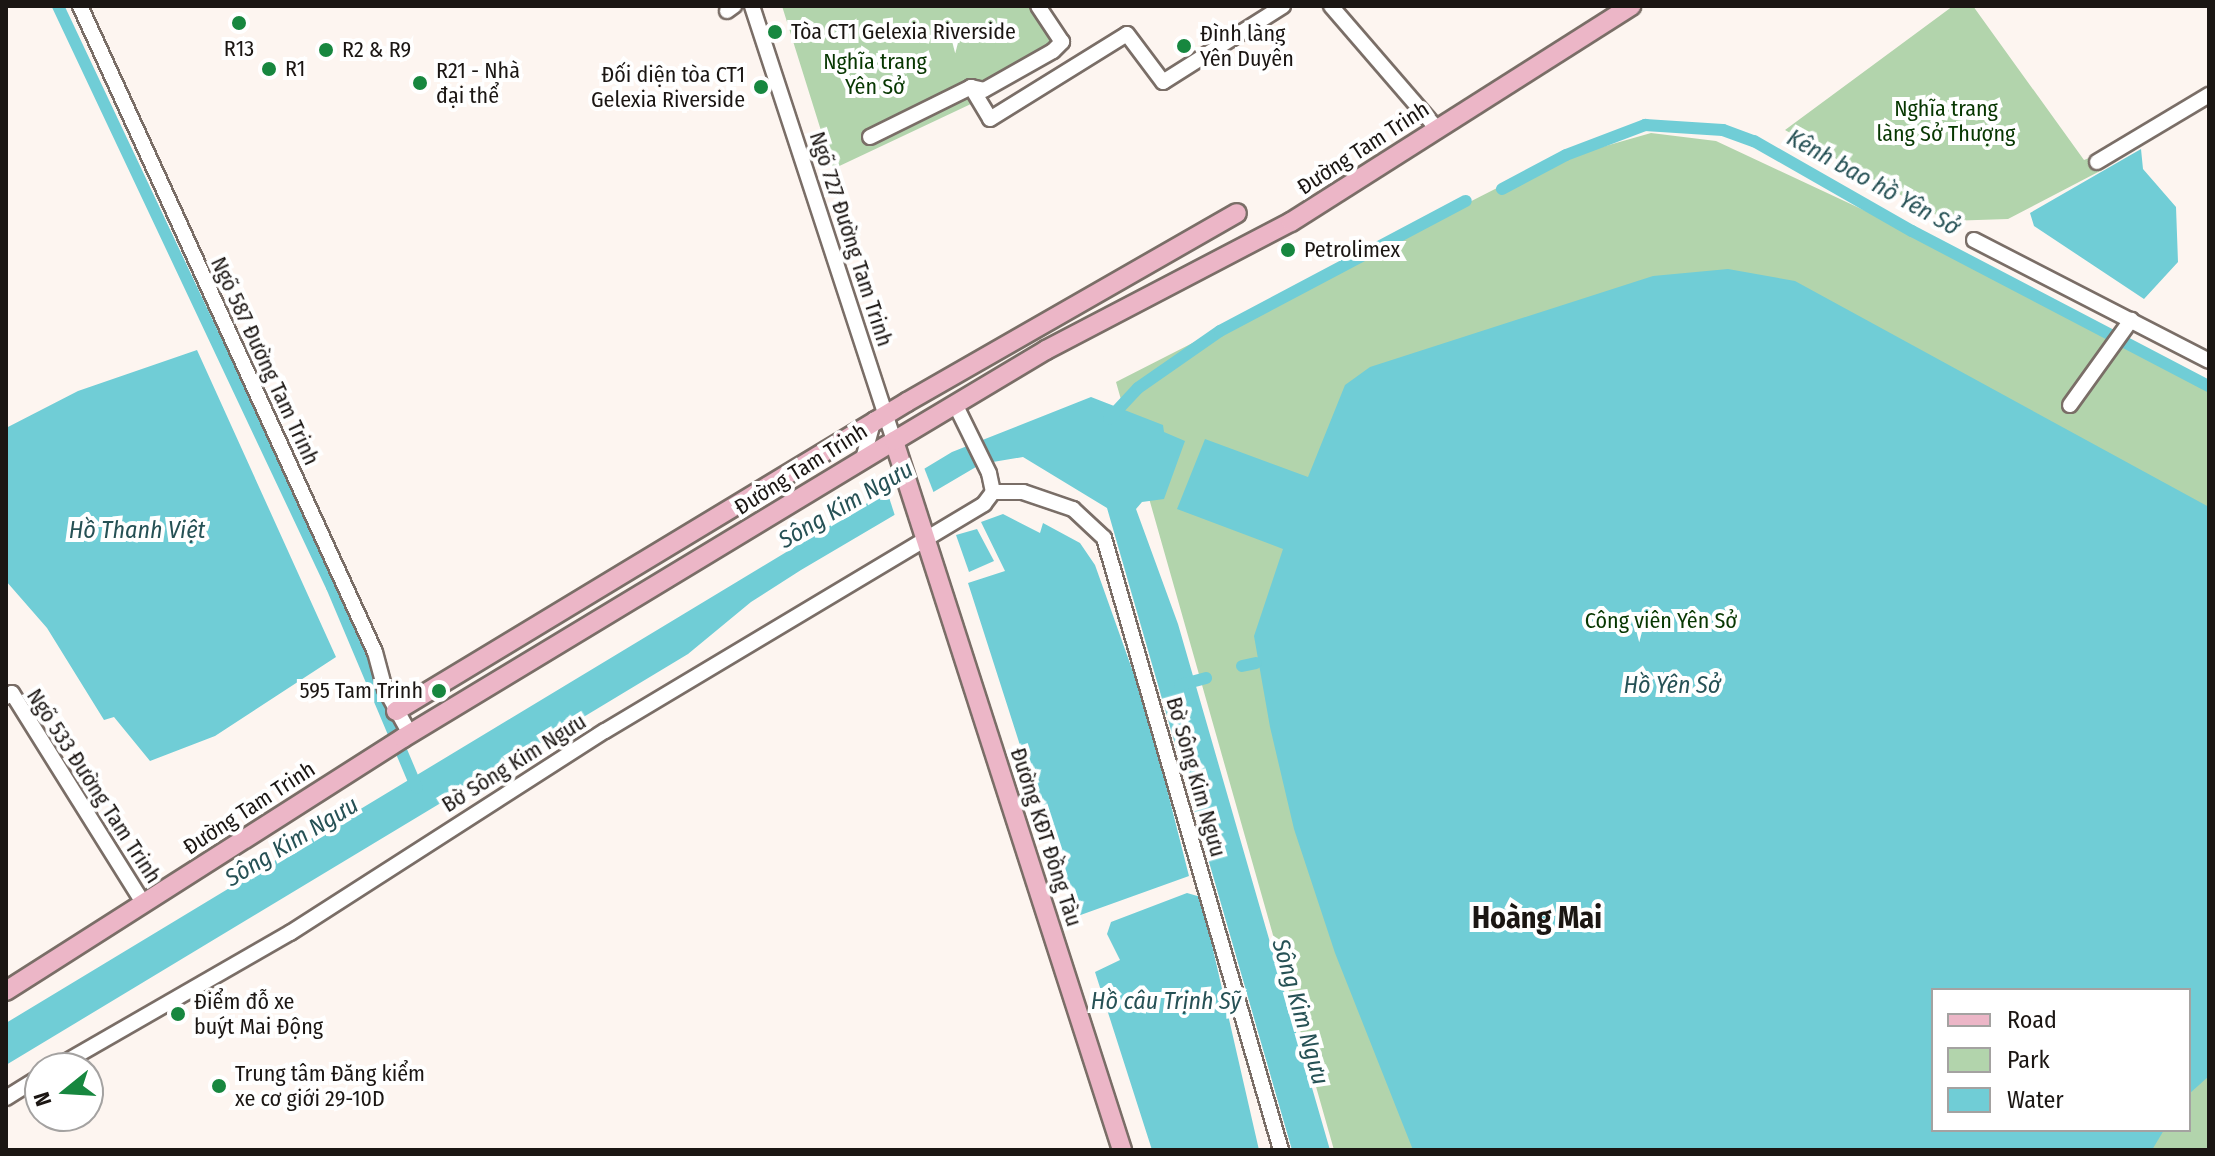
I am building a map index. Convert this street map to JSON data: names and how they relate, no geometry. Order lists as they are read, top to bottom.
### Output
{
  "streets": {
    "main road": ["Đường Tam Trinh", "Đường KĐT Đồng Tàu"],
    "street": [
      "Ngõ 727 Đường Tam Trinh",
      "Ngõ 587 Đường Tam Trinh",
      "Bờ Sông Kim Ngưu",
      "Ngõ 533 Đường Tam Trinh"
    ]
  },
  "crossings": [
    ["Đường Tam Trinh", "Ngõ 727 Đường Tam Trinh"],
    ["Đường Tam Trinh", "Ngõ 587 Đường Tam Trinh"],
    ["Đường Tam Trinh", "Ngõ 533 Đường Tam Trinh"],
    ["Đường Tam Trinh", "Đường KĐT Đồng Tàu"],
    ["Ngõ 727 Đường Tam Trinh", "Đường KĐT Đồng Tàu"],
    ["Bờ Sông Kim Ngưu", "Đường KĐT Đồng Tàu"]
  ],
  "districts": ["Hoàng Mai"],
  "water": [
    "Kênh bao hồ Yên Sở",
    "Sông Kim Ngưu",
    "Hồ Thanh Việt",
    "Hồ Yên Sở",
    "Hồ câu Trịnh Sỹ"
  ],
  "parks": ["Nghĩa trang Yên Sở", "Nghĩa trang làng Sở Thượng", "Công viên Yên Sở"],
  "places": [
    "R13",
    "Tòa CT1 Gelexia Riverside",
    "Đình làng Yên Duyên",
    "R2 & R9",
    "R1",
    "R21 - Nhà đại thể",
    "Đối diện tòa CT1 Gelexia Riverside",
    "Petrolimex",
    "595 Tam Trinh",
    "Điểm đỗ xe buýt Mai Động",
    "Trung tâm Đăng kiểm xe cơ giới 29-10D"
  ],
  "legend": ["Road", "Park", "Water"],
  "north": "left"
}
